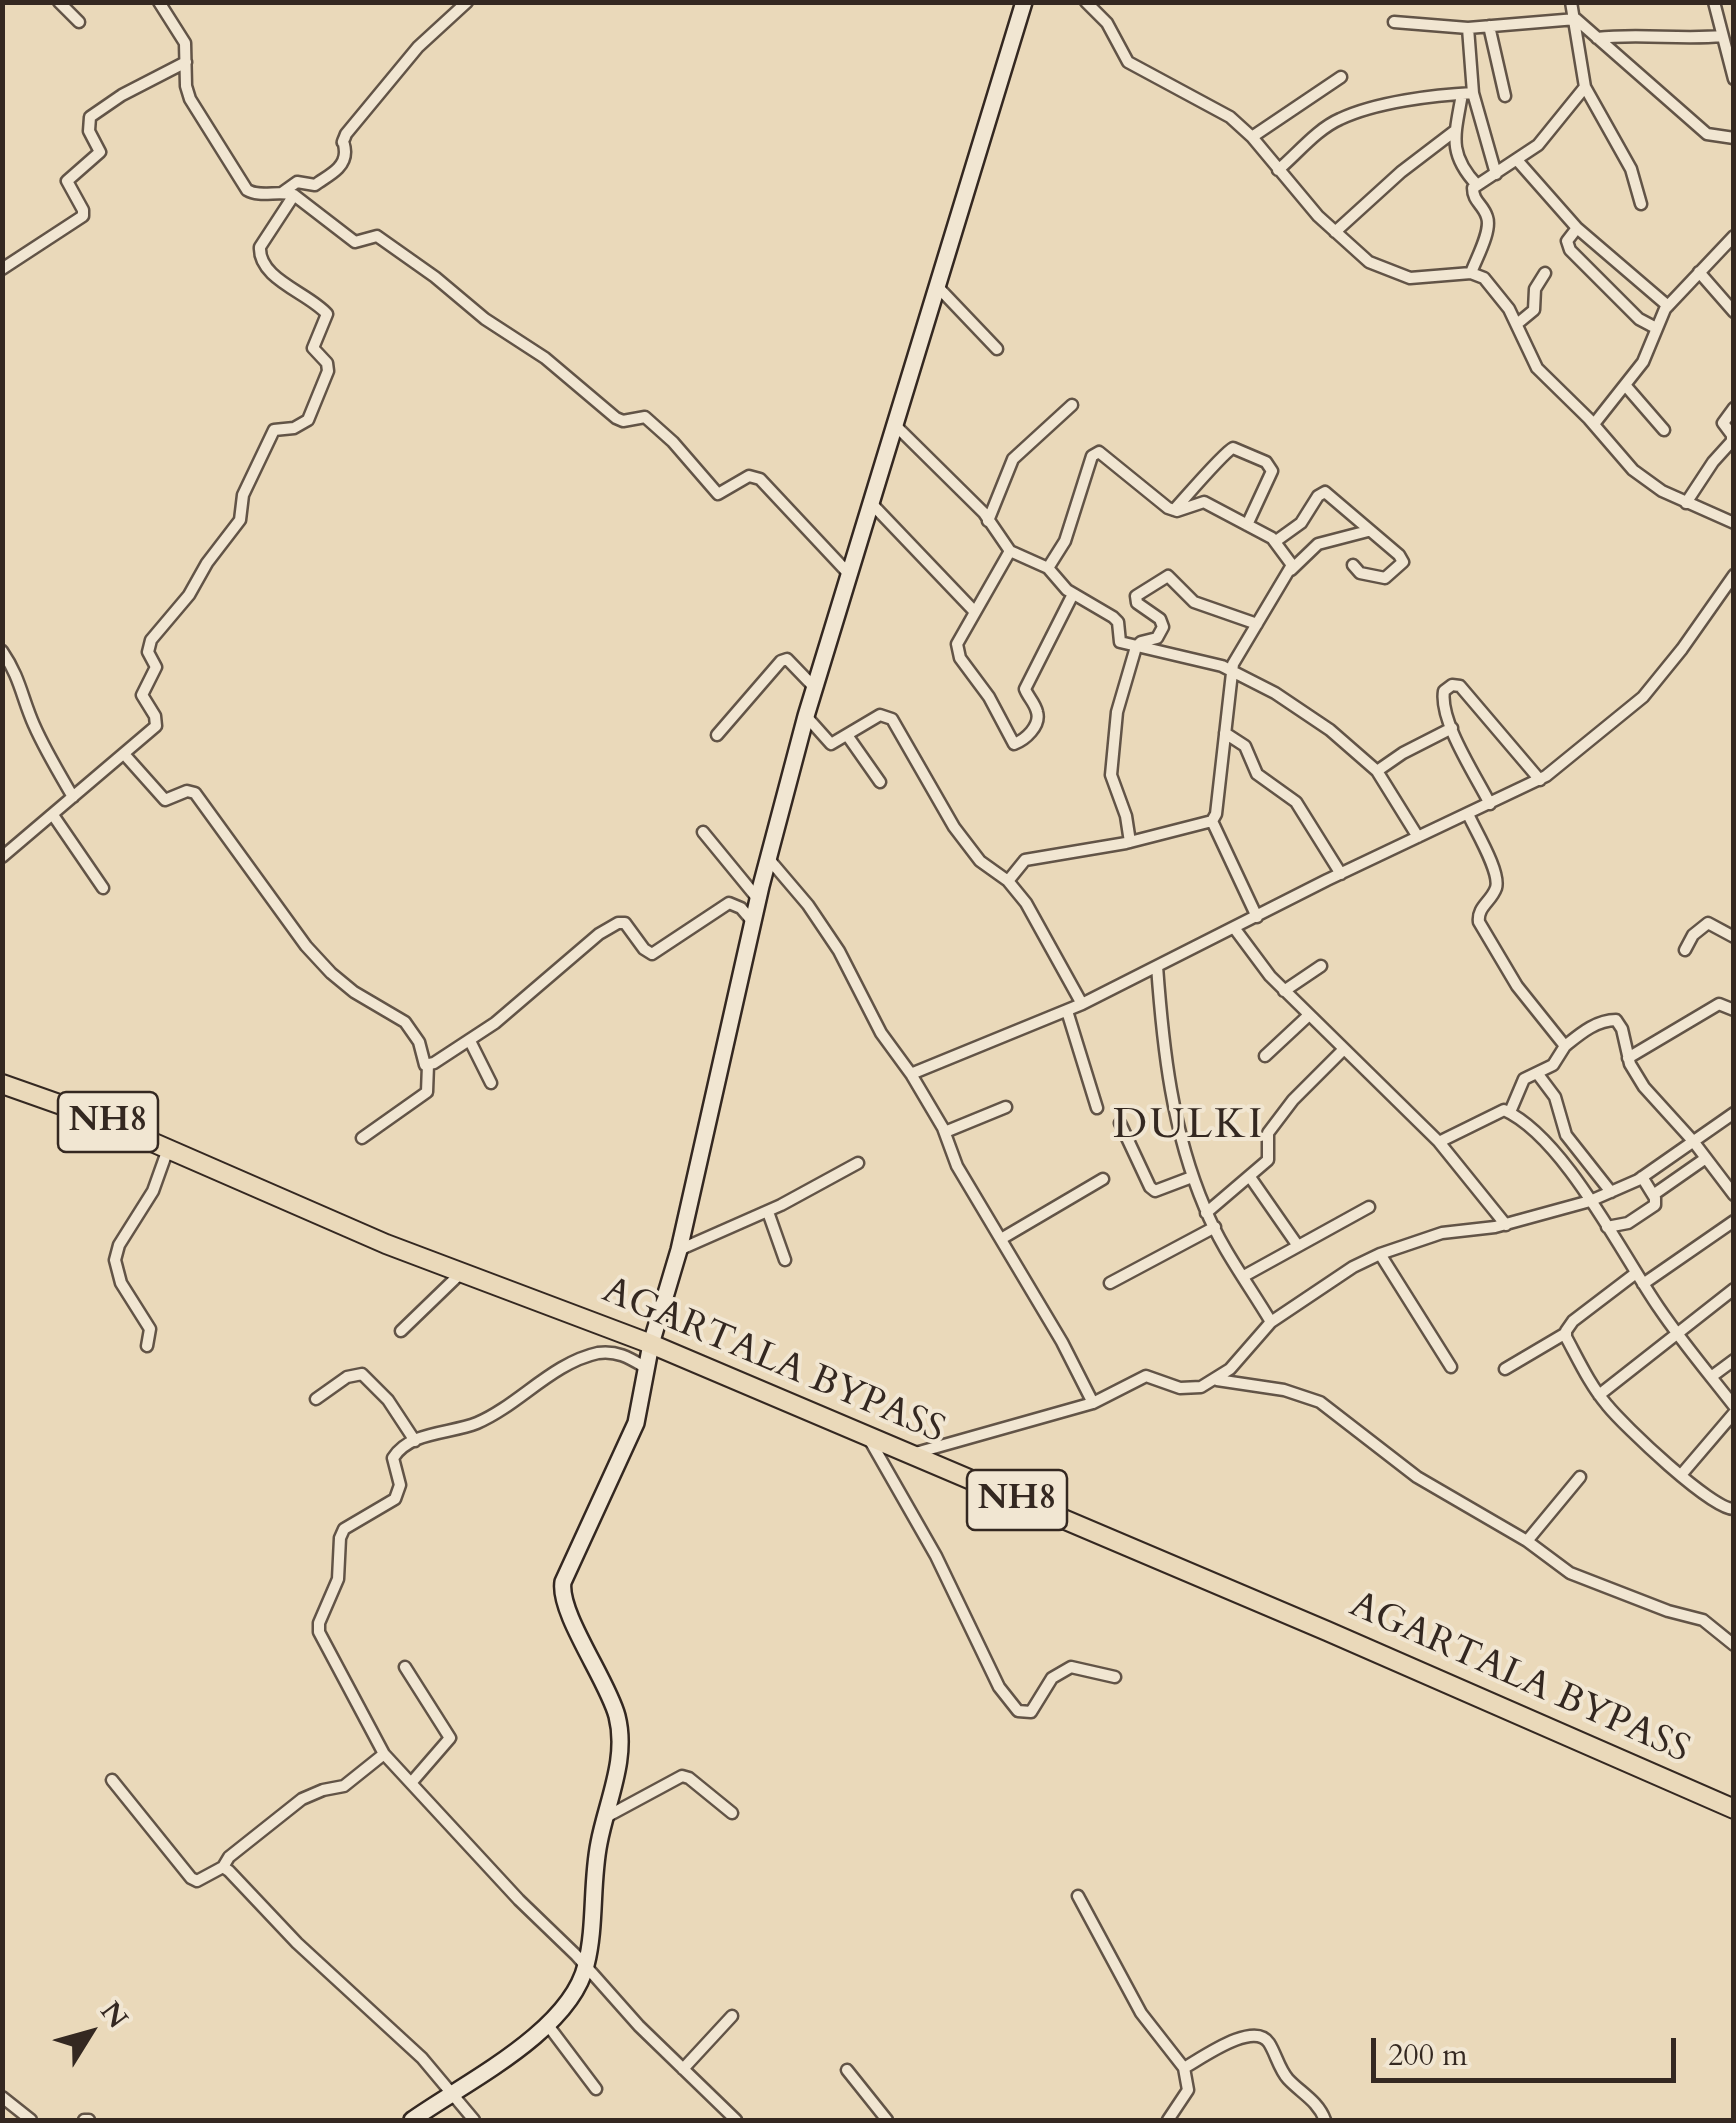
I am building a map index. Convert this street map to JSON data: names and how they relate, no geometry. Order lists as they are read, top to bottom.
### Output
{
  "streets": {
    "highway": ["NH8", "AGARTALA BYPASS"]
  },
  "districts": ["DULKI"],
  "scale_bar": "200 m",
  "north": "top right"
}
